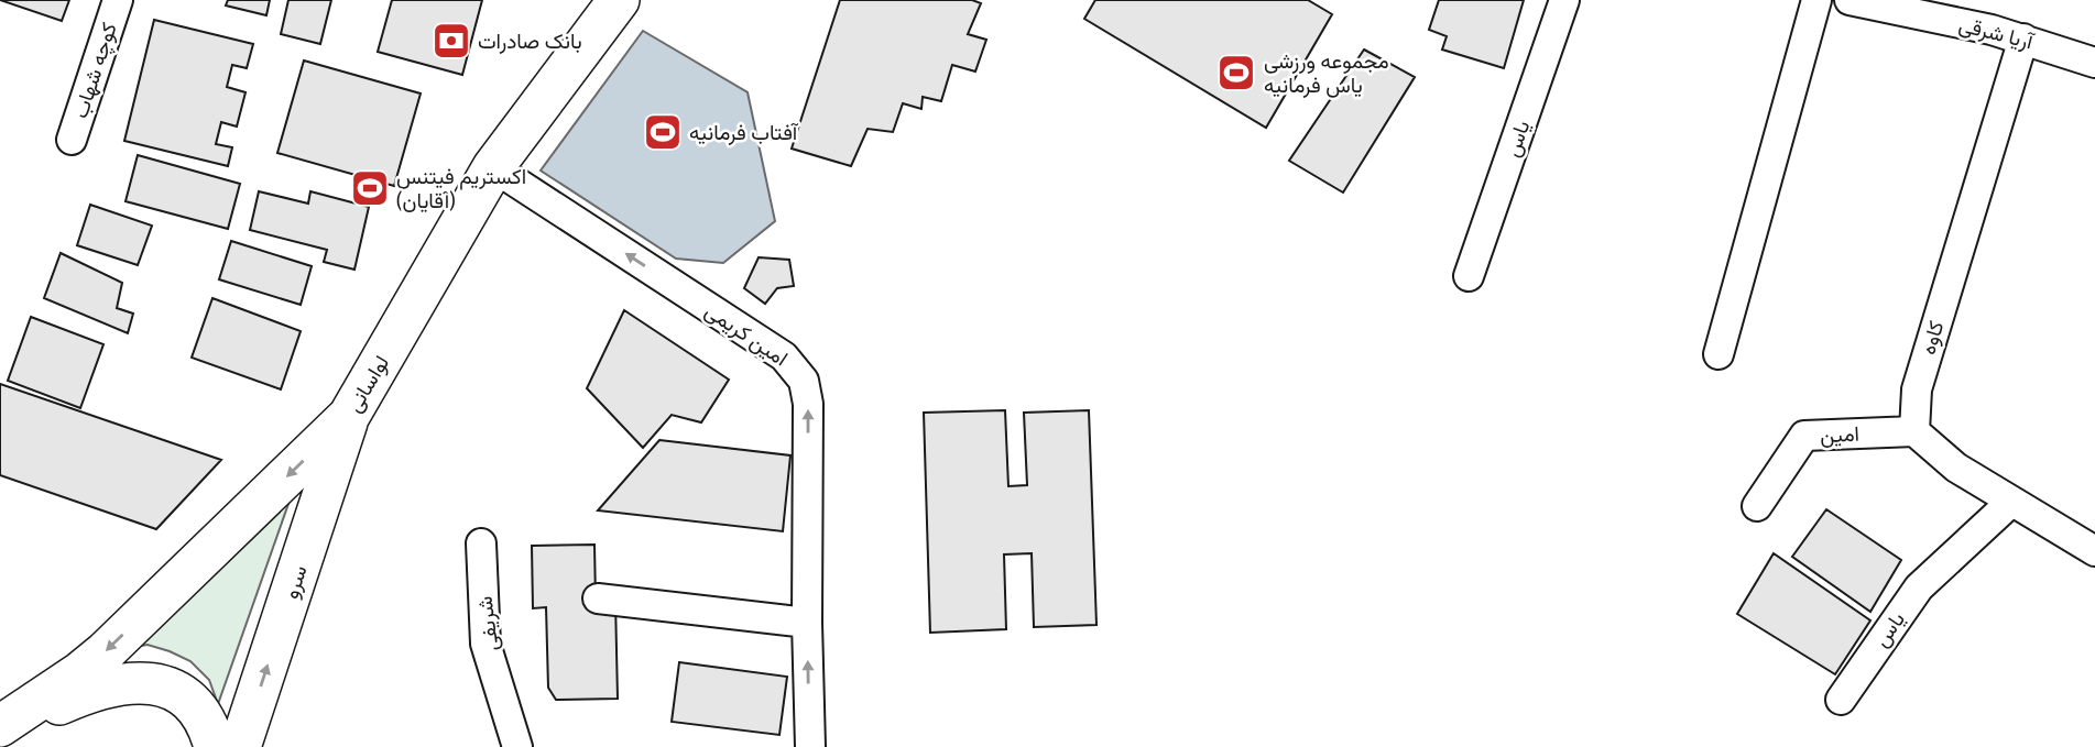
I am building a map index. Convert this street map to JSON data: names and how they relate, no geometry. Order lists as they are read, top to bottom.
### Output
{
  "streets": {
    "main road": ["لواسانی", "سرو"],
    "street": [
      "آریا شرقی",
      "کوچه شهاب",
      "یاس",
      "امین کریمی",
      "کاوه",
      "امین",
      "شریفی"
    ]
  },
  "crossings": [
    ["آریا شرقی", "کاوه"],
    ["امین کریمی", "لواسانی"],
    ["کاوه", "امین"],
    ["لواسانی", "سرو"]
  ],
  "one_way": ["امین کریمی", "لواسانی", "سرو"],
  "places": {
    "bank": ["بانک صادرات"],
    "sports": ["مجموعه ورزشی یاس فرمانیه", "آفتاب فرمانیه", "اکستریم فیتنس (آقایان)"]
  }
}
